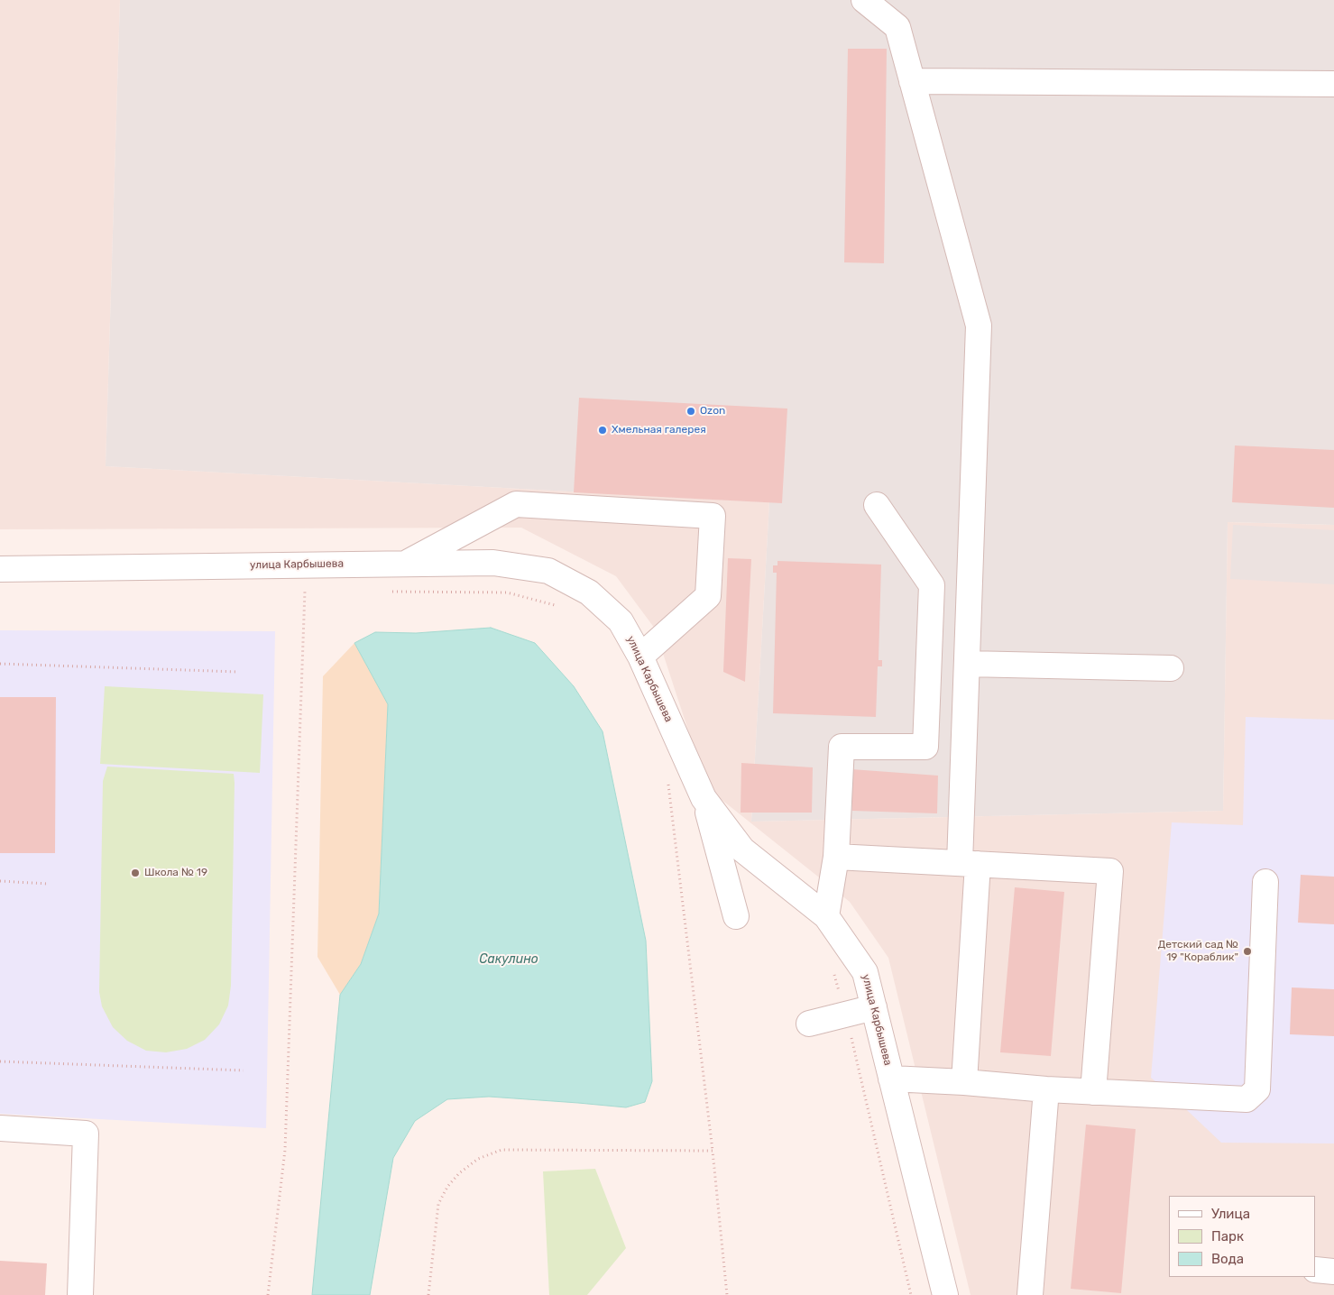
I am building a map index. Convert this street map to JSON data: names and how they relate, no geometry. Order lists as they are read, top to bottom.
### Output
{
  "streets": {
    "street": ["улица Карбышева"]
  },
  "water": ["Сакулино"],
  "places": [
    "Ozon",
    "Хмельная галерея",
    "Школа № 19",
    "Детский сад № 19 \"Кораблик\""
  ],
  "legend": ["Улица", "Парк", "Вода"]
}
